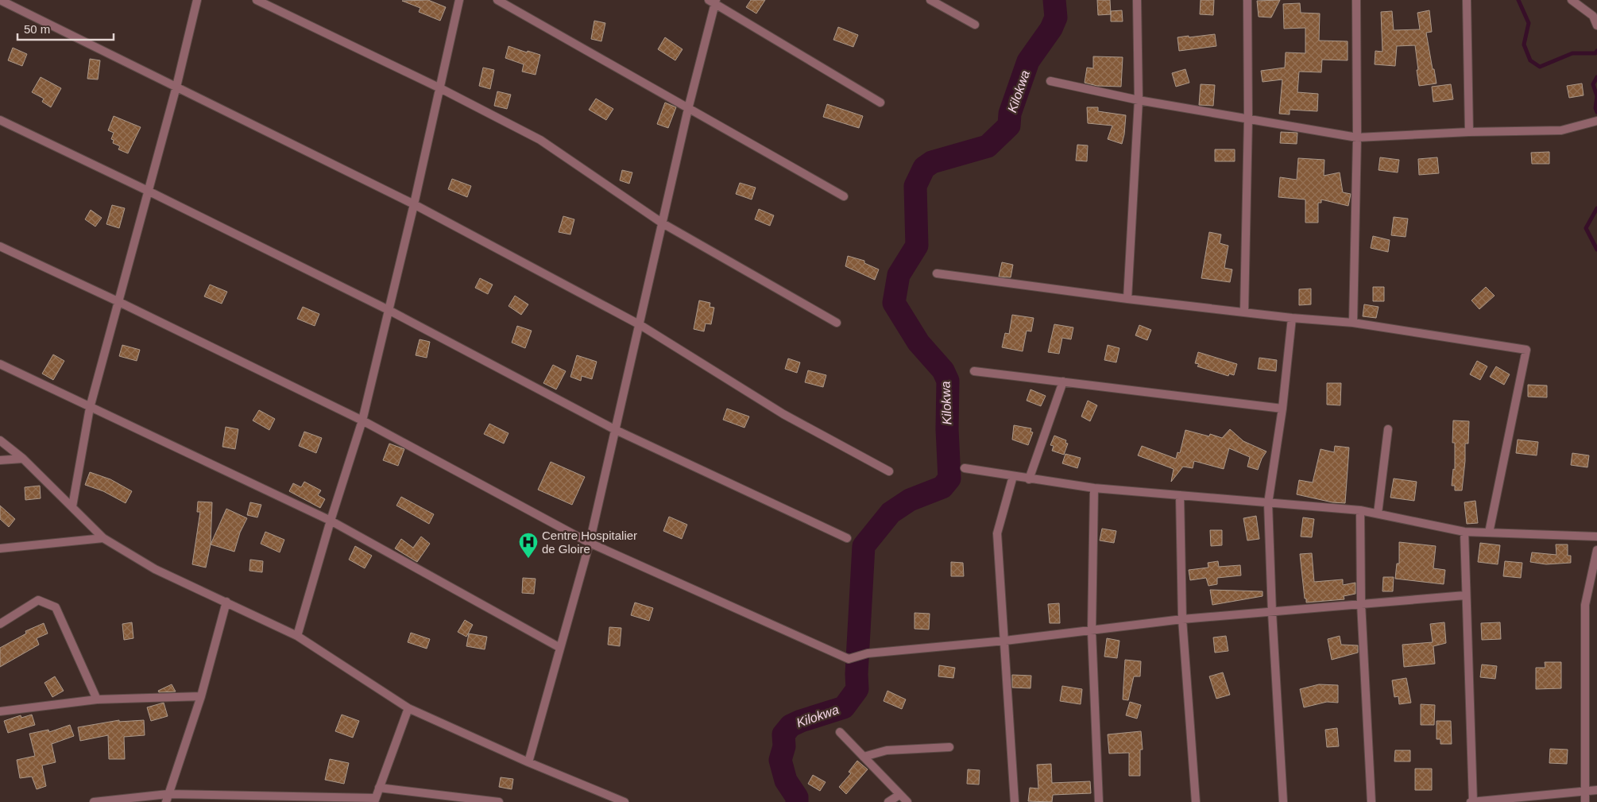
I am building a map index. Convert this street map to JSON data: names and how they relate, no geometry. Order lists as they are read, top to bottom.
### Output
{
  "water": ["Kilokwa"],
  "places": {
    "hospital": ["Centre Hospitalier de Gloire"]
  },
  "scale_bar": "50 m"
}
